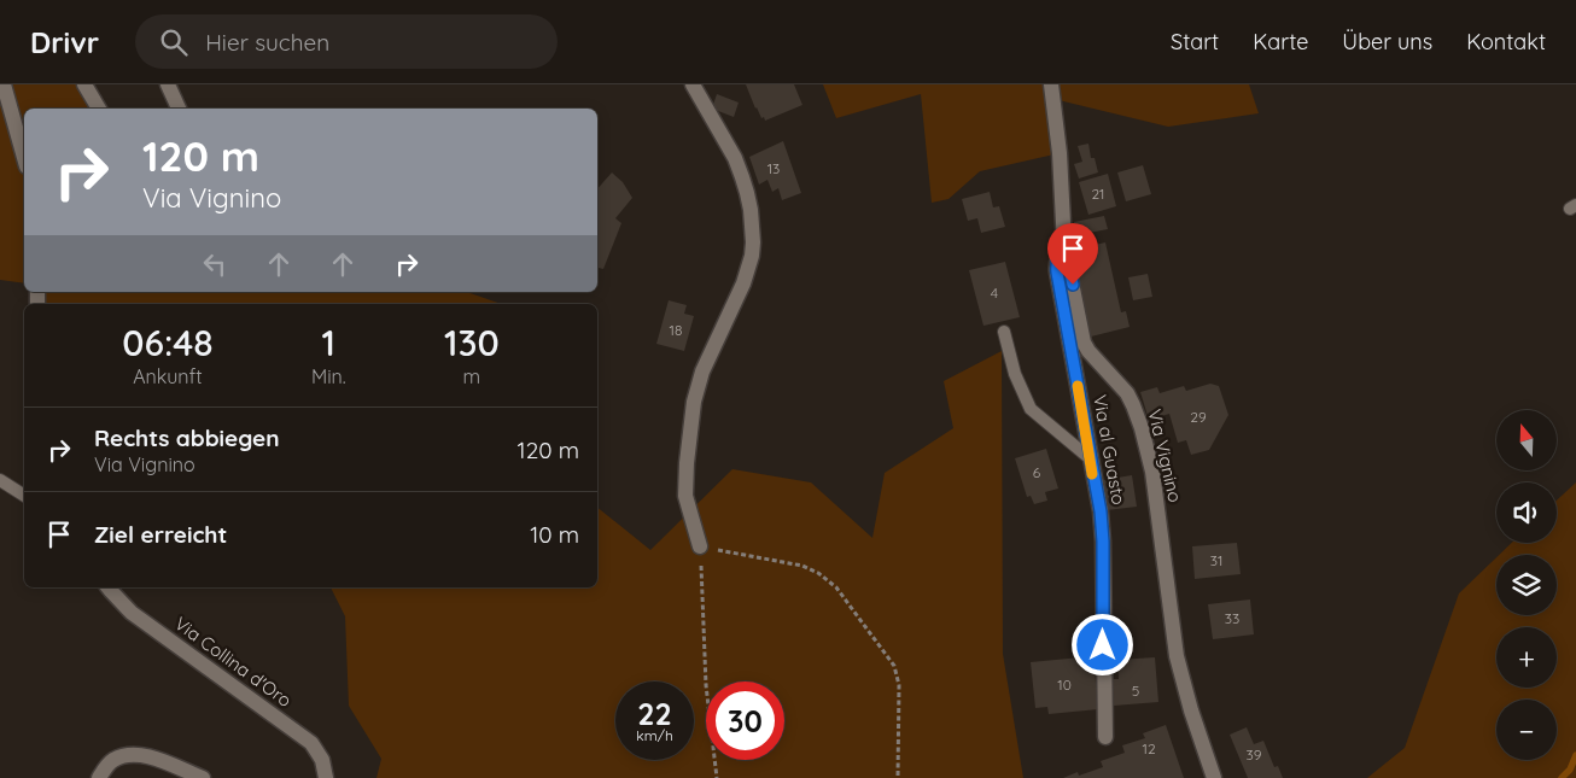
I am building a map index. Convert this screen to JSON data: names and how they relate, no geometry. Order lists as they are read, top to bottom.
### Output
{
  "streets": {
    "street": ["Via al Guasto", "Via Vignino", "Via Collina d'Oro"]
  },
  "crossings": [
    ["Via al Guasto", "Via Vignino"]
  ],
  "house_numbers": [
    "13",
    "21",
    "4",
    "18",
    "29",
    "6",
    "31",
    "33",
    "10",
    "5",
    "12",
    "39"
  ],
  "north": "top",
  "page": {
    "header": "Drivr",
    "search": "Hier suchen",
    "nav": [
      "Start",
      "Karte",
      "Über uns",
      "Kontakt"
    ],
    "turn": ["120 m", "Via Vignino"],
    "eta": [
      "06:48",
      "Ankunft",
      "1",
      "Min.",
      "130",
      "m"
    ],
    "list": [
      {
        "name": "Rechts abbiegen",
        "note": "Via Vignino",
        "value": "120 m"
      },
      {
        "name": "Ziel erreicht",
        "value": "10 m"
      }
    ],
    "map_buttons": ["+", "−"],
    "speed": "22 km/h",
    "limit": "30"
  }
}
